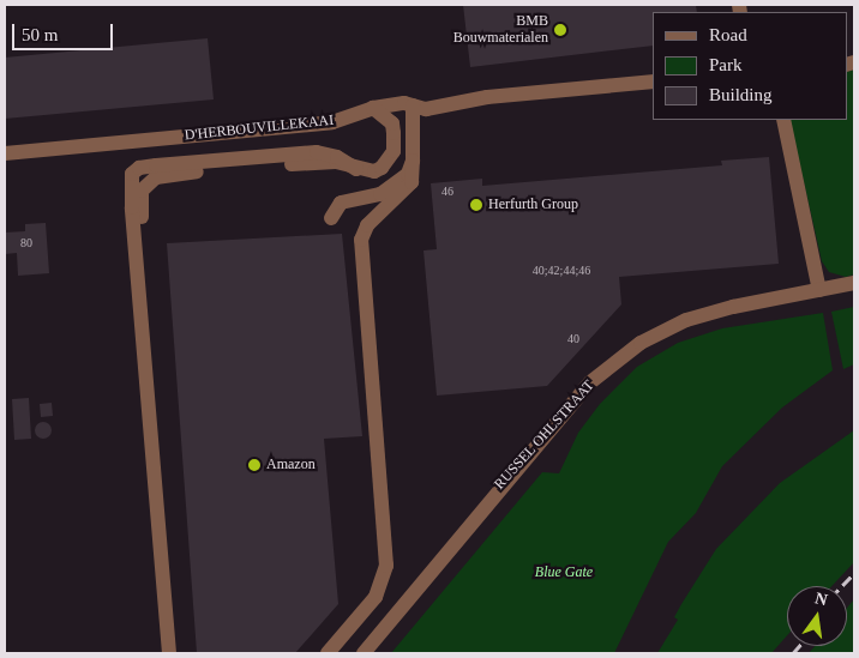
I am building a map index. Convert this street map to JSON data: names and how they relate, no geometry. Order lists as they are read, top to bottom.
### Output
{
  "streets": {
    "street": ["D'HERBOUVILLEKAAI", "RUSSEL OHLSTRAAT"]
  },
  "parks": ["Blue Gate"],
  "places": ["BMB Bouwmaterialen", "Herfurth Group", "Amazon"],
  "house_numbers": [
    "46",
    "80",
    "40;42;44;46",
    "40"
  ],
  "legend": ["Road", "Park", "Building"],
  "scale_bar": "50 m",
  "north": "top"
}
